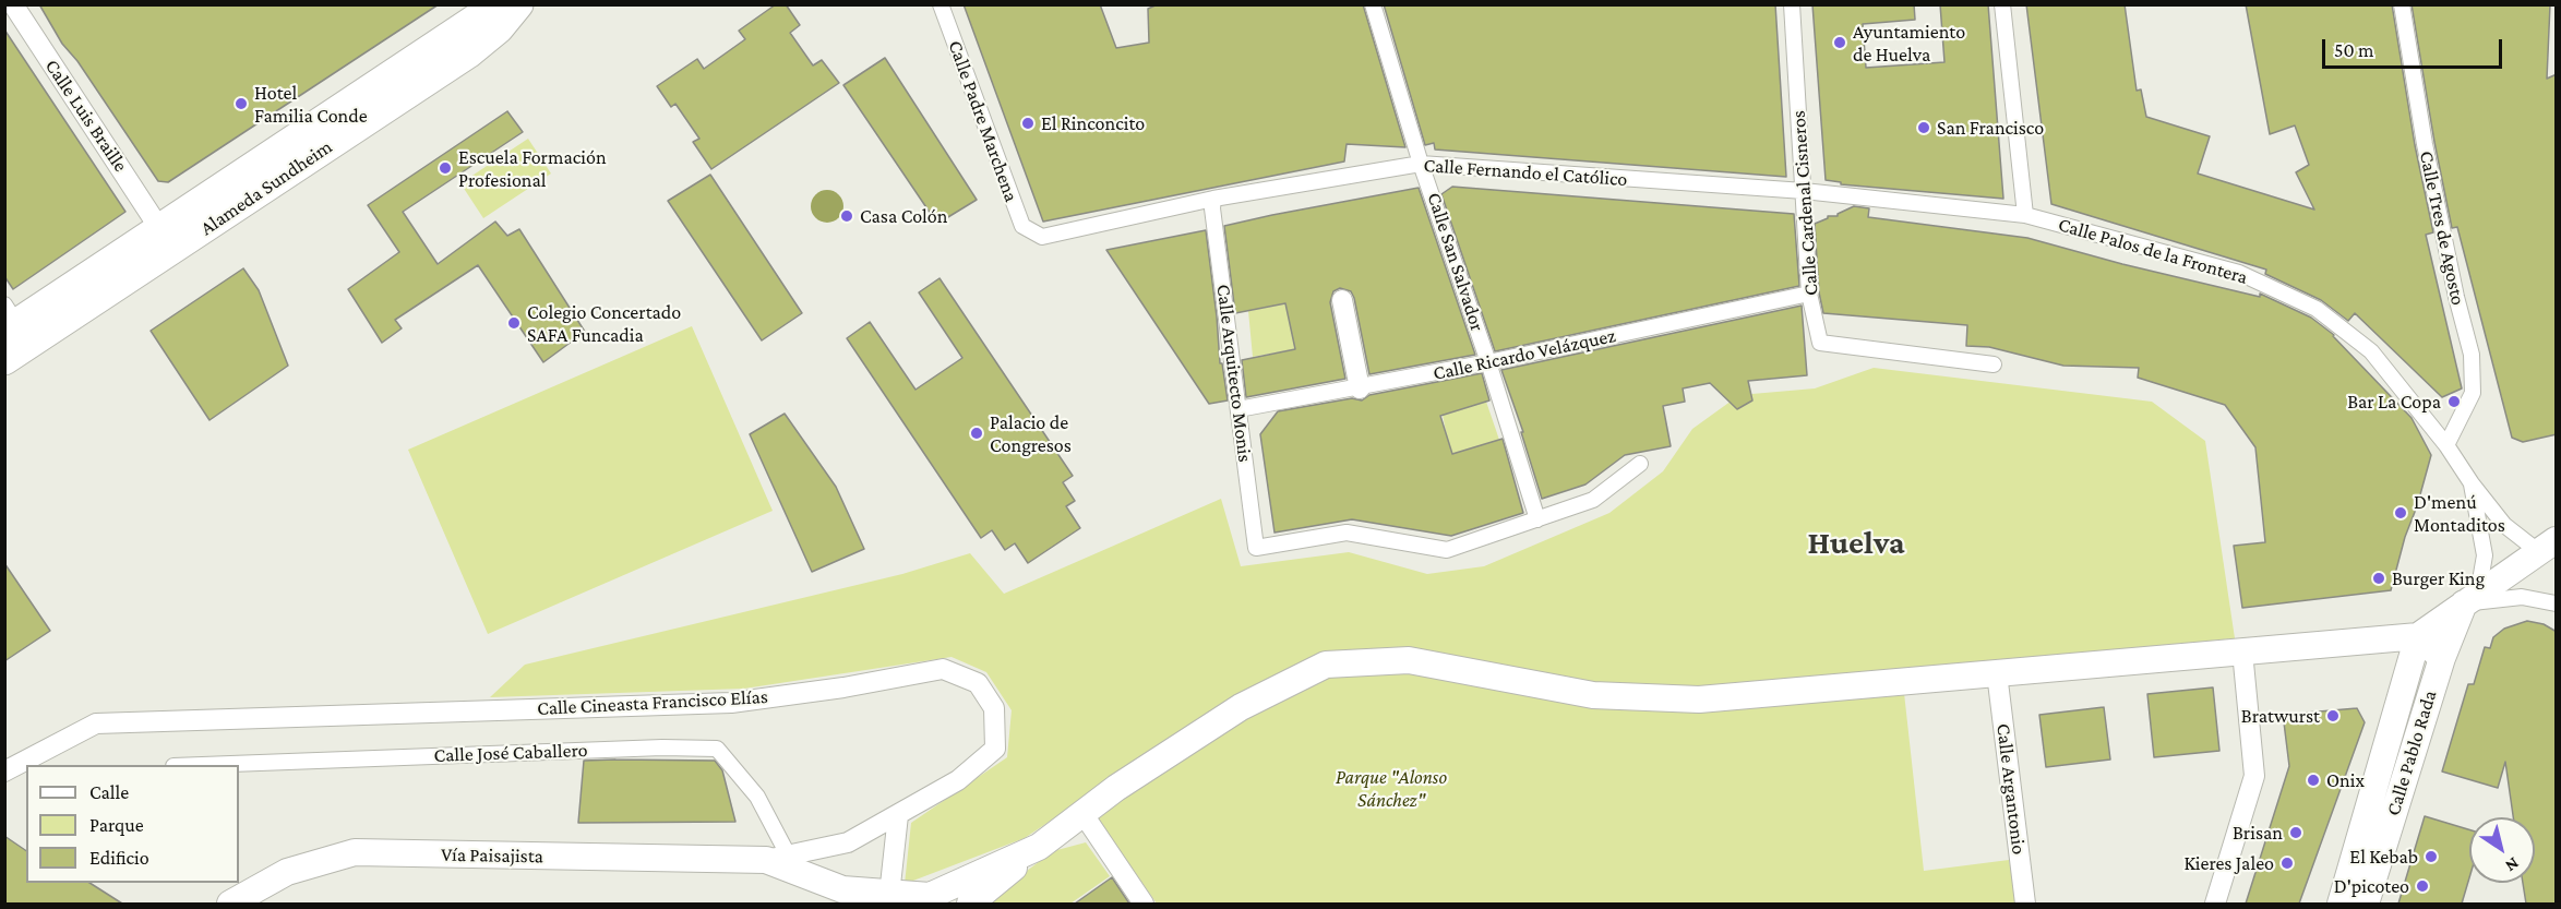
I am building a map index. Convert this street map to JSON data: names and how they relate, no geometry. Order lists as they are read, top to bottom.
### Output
{
  "streets": {
    "main road": ["Alameda Sundheim"],
    "street": [
      "Calle Luis Braille",
      "Calle Padre Marchena",
      "Calle Fernando el Católico",
      "Calle Cardenal Cisneros",
      "Calle Tres de Agosto",
      "Calle Palos de la Frontera",
      "Calle San Salvador",
      "Calle Ricardo Velázquez",
      "Calle Arquitecto Monis",
      "Calle Cineasta Francisco Elías",
      "Calle José Caballero",
      "Calle Pablo Rada",
      "Calle Argantonio",
      "Vía Paisajista"
    ]
  },
  "crossings": [
    ["Calle Luis Braille", "Alameda Sundheim"],
    ["Calle Padre Marchena", "Calle Fernando el Católico"],
    ["Calle Fernando el Católico", "Calle Cardenal Cisneros"],
    ["Calle Fernando el Católico", "Calle Palos de la Frontera"],
    ["Calle Fernando el Católico", "Calle San Salvador"],
    ["Calle Fernando el Católico", "Calle Arquitecto Monis"],
    ["Calle Cardenal Cisneros", "Calle Ricardo Velázquez"],
    ["Calle Tres de Agosto", "Calle Palos de la Frontera"],
    ["Calle San Salvador", "Calle Ricardo Velázquez"],
    ["Calle San Salvador", "Calle Arquitecto Monis"],
    ["Calle Ricardo Velázquez", "Calle Arquitecto Monis"],
    ["Calle Cineasta Francisco Elías", "Calle José Caballero"],
    ["Calle Cineasta Francisco Elías", "Vía Paisajista"],
    ["Calle José Caballero", "Vía Paisajista"]
  ],
  "districts": ["Huelva"],
  "parks": ["Parque \"Alonso Sánchez\""],
  "places": [
    "Ayuntamiento de Huelva",
    "Hotel Familia Conde",
    "El Rinconcito",
    "San Francisco",
    "Escuela Formación Profesional",
    "Casa Colón",
    "Colegio Concertado SAFA Funcadia",
    "Bar La Copa",
    "Palacio de Congresos",
    "D'menú Montaditos",
    "Burger King",
    "Bratwurst",
    "Onix",
    "Brisan",
    "El Kebab",
    "Kieres Jaleo",
    "D'picoteo"
  ],
  "legend": ["Calle", "Parque", "Edificio"],
  "scale_bar": "50 m",
  "north": "bottom right"
}
